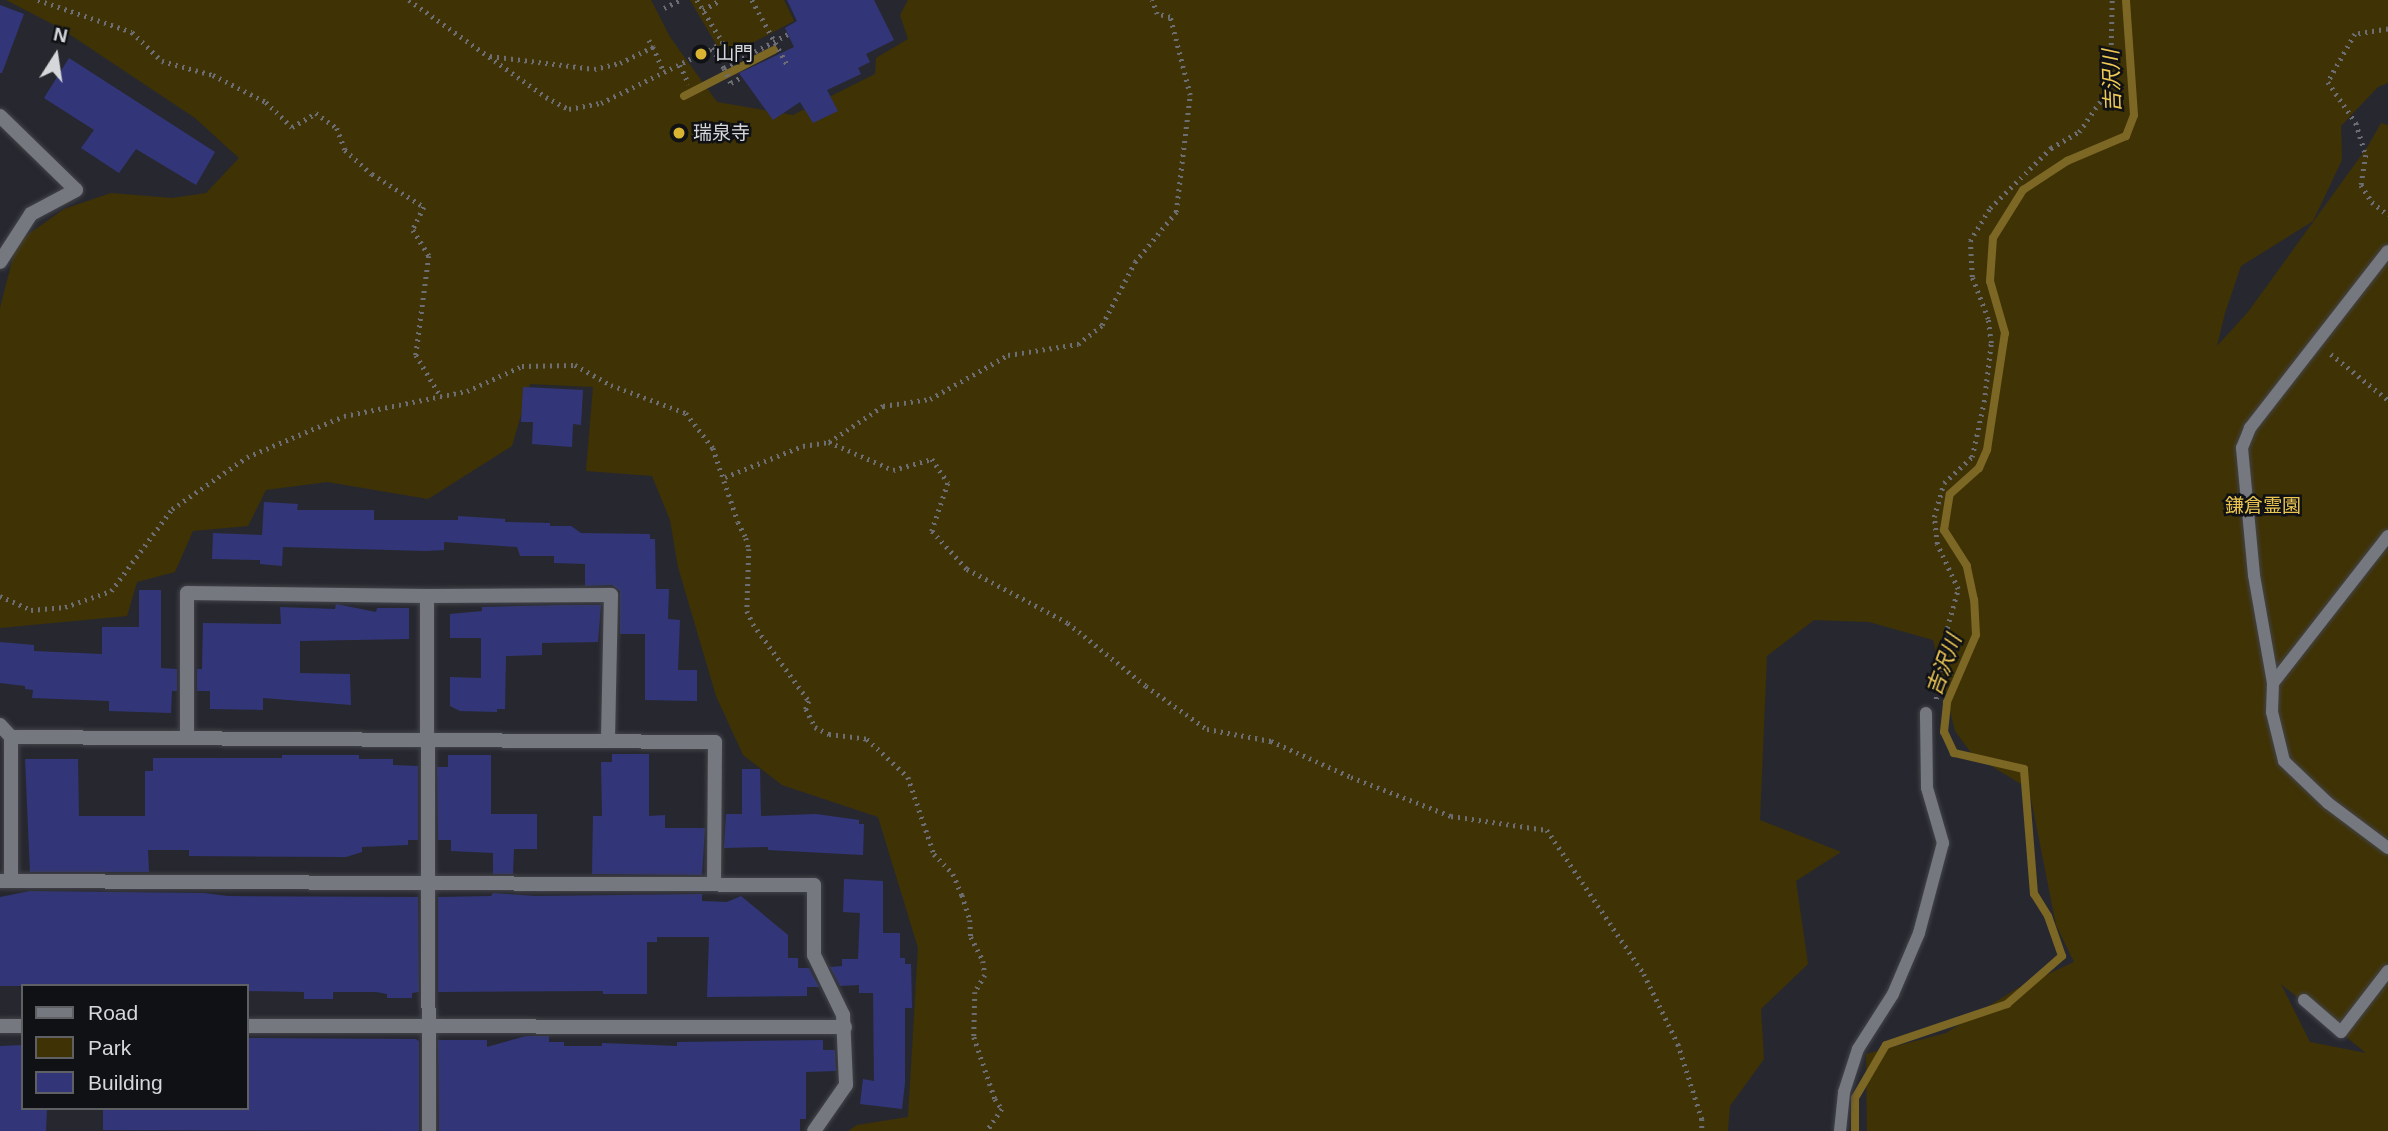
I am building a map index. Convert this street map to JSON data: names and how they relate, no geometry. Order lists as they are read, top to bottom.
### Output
{
  "water": ["吉沢川"],
  "parks": ["鎌倉霊園"],
  "places": ["山門", "瑞泉寺"],
  "legend": ["Road", "Park", "Building"],
  "north": "top"
}
